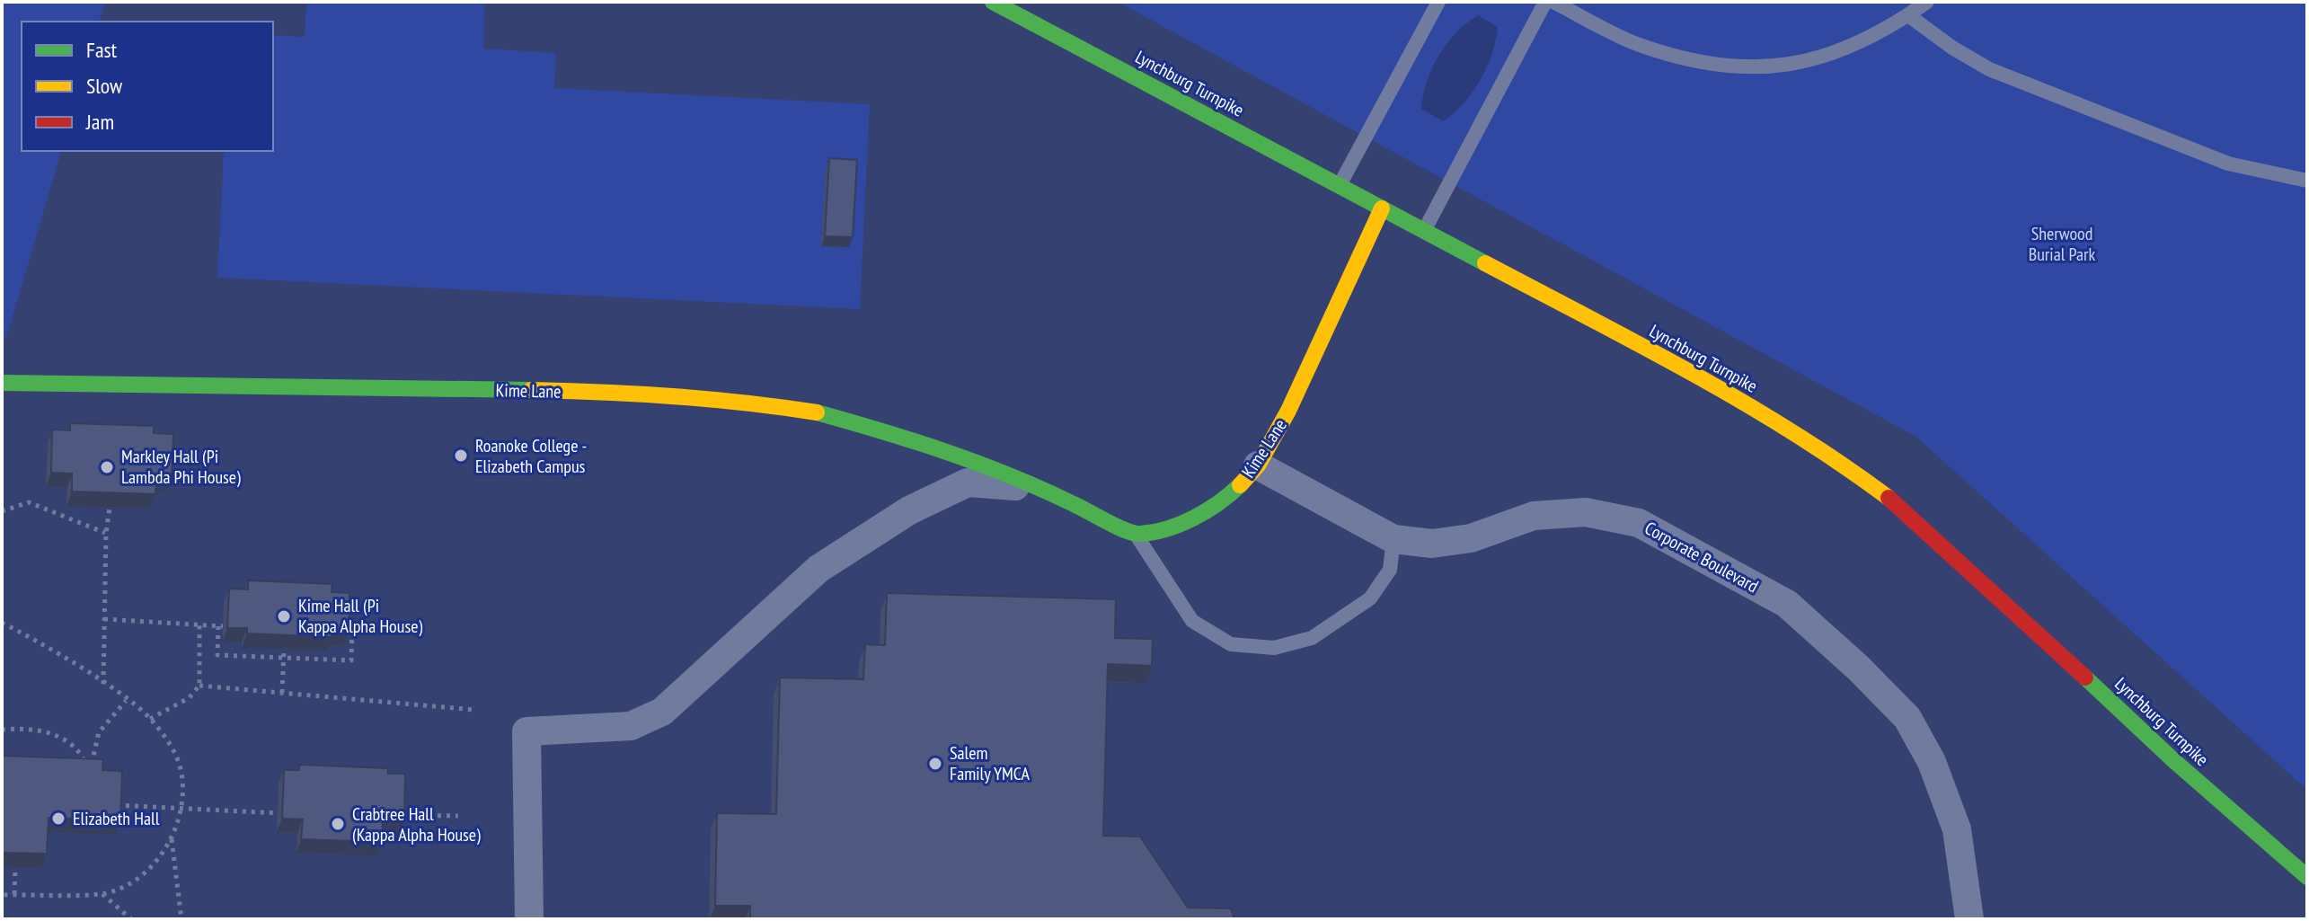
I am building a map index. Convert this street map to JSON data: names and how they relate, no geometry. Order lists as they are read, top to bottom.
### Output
{
  "streets": {
    "street": ["Lynchburg Turnpike", "Kime Lane", "Corporate Boulevard"]
  },
  "crossings": [
    ["Lynchburg Turnpike", "Kime Lane"],
    ["Kime Lane", "Corporate Boulevard"]
  ],
  "parks": ["Sherwood Burial Park"],
  "places": [
    "Roanoke College - Elizabeth Campus",
    "Markley Hall (Pi Lambda Phi House)",
    "Kime Hall (Pi Kappa Alpha House)",
    "Salem Family YMCA",
    "Elizabeth Hall",
    "Crabtree Hall (Kappa Alpha House)"
  ],
  "legend": ["Fast", "Slow", "Jam"]
}
